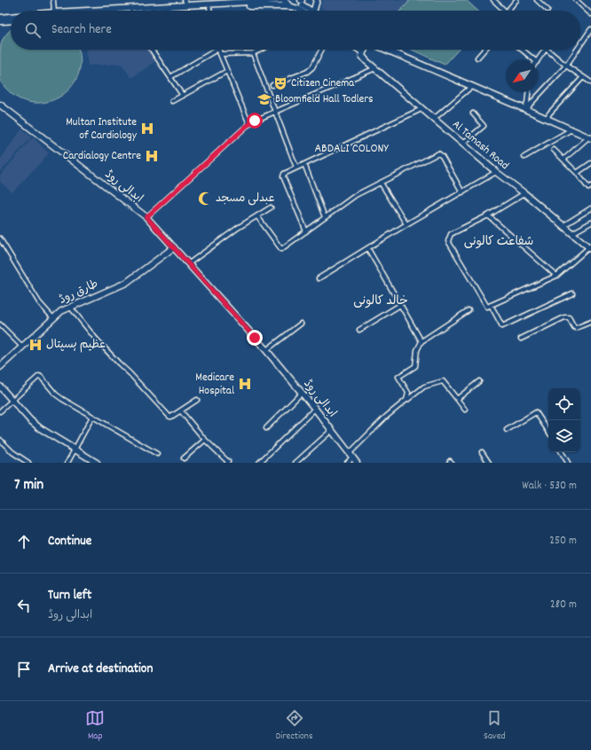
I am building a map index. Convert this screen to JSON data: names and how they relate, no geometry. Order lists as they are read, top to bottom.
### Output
{
  "streets": {
    "main road": ["Al Tamash Road", "ابدالی روڈ", "طارق روڈ"]
  },
  "crossings": [
    ["ابدالی روڈ", "طارق روڈ"]
  ],
  "districts": ["ABDALI COLONY", "شفاعت کالونی", "خالد کالونی"],
  "places": {
    "theatre": ["Citizen Cinema"],
    "school or university": ["Bloomfield Hall Todlers"],
    "hospital": [
      "Multan Institute of Cardiology",
      "Cardialogy Centre",
      "عظیم ہسپتال",
      "Medicare Hospital"
    ],
    "mosque": ["عبدلی مسجد"]
  },
  "north": "bottom left",
  "page": {
    "search": "Search here",
    "heading": ["7 min", "Walk · 530 m"],
    "list": [
      ["Continue", "250 m"],
      ["Turn left", "ابدالی روڈ", "280 m"],
      "Arrive at destination"
    ],
    "nav": ["Map", "Directions", "Saved"]
  }
}
